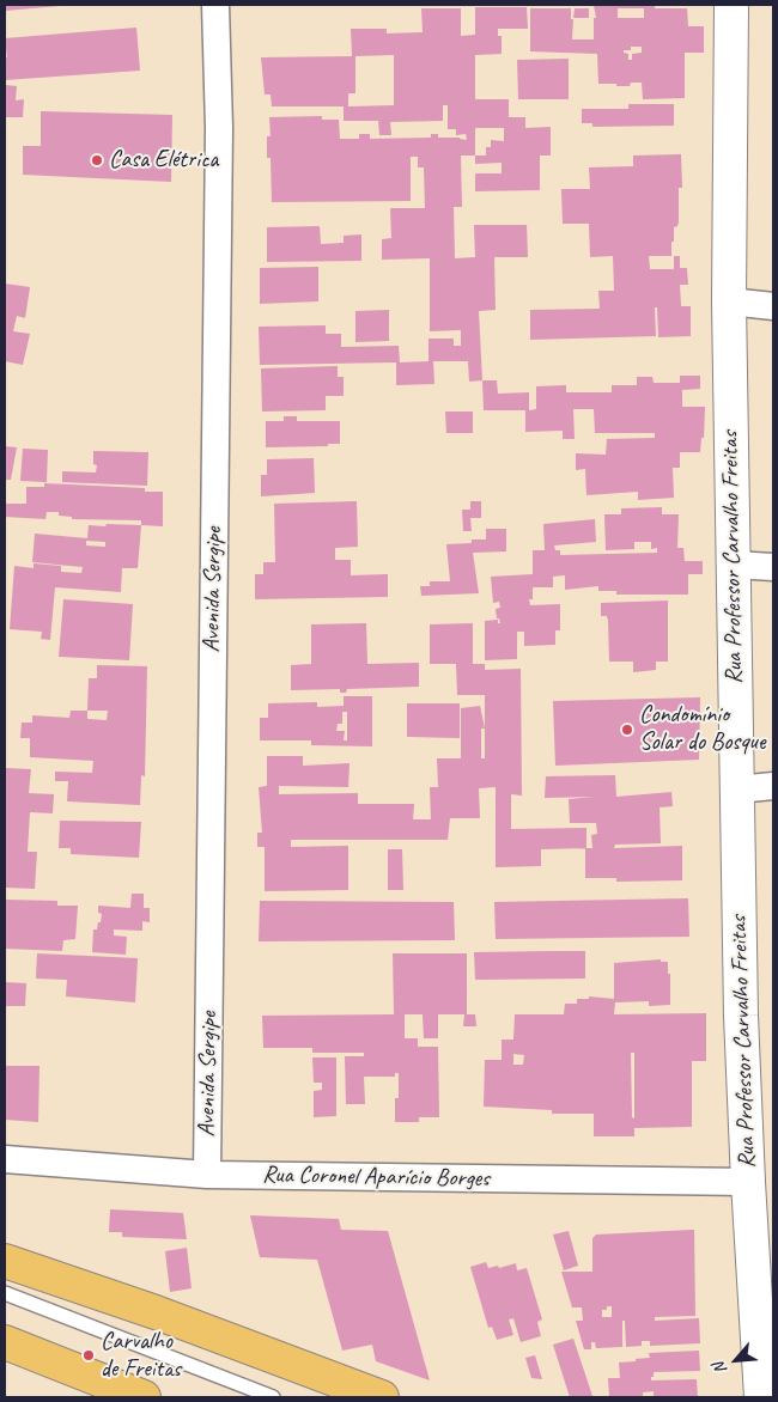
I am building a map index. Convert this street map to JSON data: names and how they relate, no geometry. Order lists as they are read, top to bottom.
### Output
{
  "streets": {
    "street": ["Rua Professor Carvalho Freitas", "Avenida Sergipe", "Rua Coronel Aparício Borges"]
  },
  "crossings": [
    ["Rua Professor Carvalho Freitas", "Rua Coronel Aparício Borges"],
    ["Avenida Sergipe", "Rua Coronel Aparício Borges"]
  ],
  "places": ["Casa Elétrica", "Condomínio Solar do Bosque", "Carvalho de Freitas"],
  "north": "bottom left"
}
